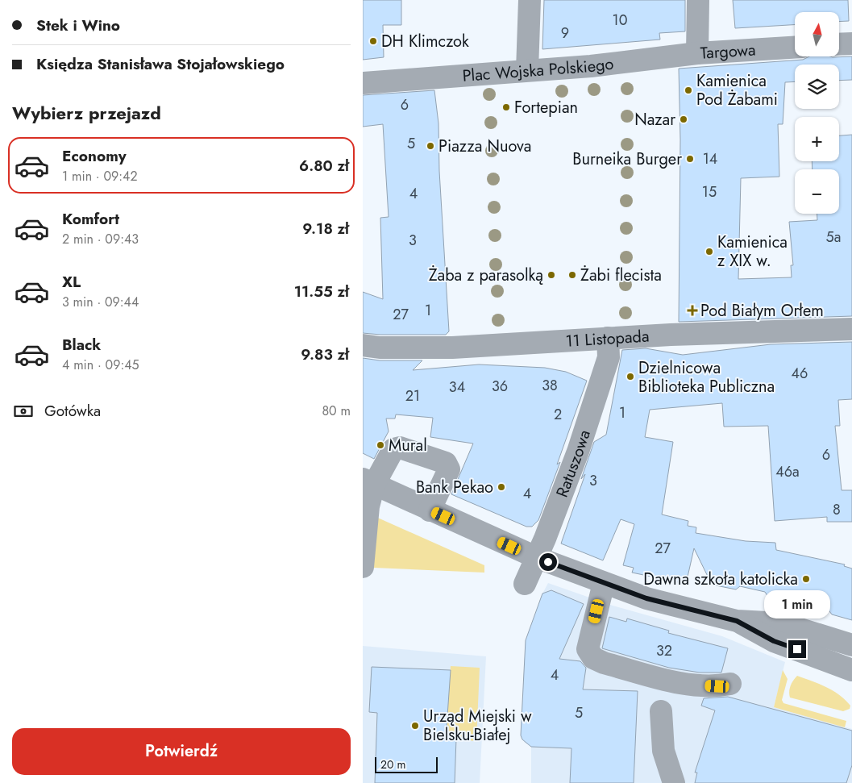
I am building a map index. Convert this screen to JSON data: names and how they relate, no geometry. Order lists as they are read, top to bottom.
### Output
{
  "streets": {
    "street": [
      "Targowa",
      "Plac Wojska Polskiego",
      "11 Listopada",
      "Ratuszowa"
    ]
  },
  "crossings": [
    ["Targowa", "Plac Wojska Polskiego"],
    ["11 Listopada", "Ratuszowa"]
  ],
  "places": {
    "other": [
      "DH Klimczok",
      "Kamienica Pod Żabami",
      "Fortepian",
      "Nazar",
      "Piazza Nuova",
      "Burneika Burger",
      "Kamienica z XIX w.",
      "Żaba z parasolką",
      "Żabi flecista",
      "Dzielnicowa Biblioteka Publiczna",
      "Mural",
      "Bank Pekao",
      "Dawna szkoła katolicka",
      "Urząd Miejski w Bielsku-Białej"
    ],
    "health": ["Pod Białym Orłem"]
  },
  "house_numbers": [
    "10",
    "9",
    "6",
    "5",
    "14",
    "15",
    "4",
    "5a",
    "3",
    "1",
    "27",
    "46",
    "38",
    "36",
    "34",
    "21",
    "1",
    "2",
    "6",
    "46a",
    "3",
    "4",
    "8",
    "27",
    "32",
    "4",
    "5"
  ],
  "scale_bar": "20 m",
  "north": "top",
  "page": {
    "banner": ["Stek i Wino", "Księdza Stanisława Stojałowskiego"],
    "map_buttons": ["+", "−"],
    "heading": "Wybierz przejazd",
    "list": [
      {
        "name": "Economy",
        "note": "1 min · 09:42",
        "value": "6.80 zł"
      },
      {
        "name": "Komfort",
        "note": "2 min · 09:43",
        "value": "9.18 zł"
      },
      {
        "name": "XL",
        "note": "3 min · 09:44",
        "value": "11.55 zł"
      },
      {
        "name": "Black",
        "note": "4 min · 09:45",
        "value": "9.83 zł"
      }
    ],
    "pay": ["Gotówka", "80 m"],
    "bubble": "1 min",
    "buttons": "Potwierdź",
    "scale": "20 m"
  }
}
